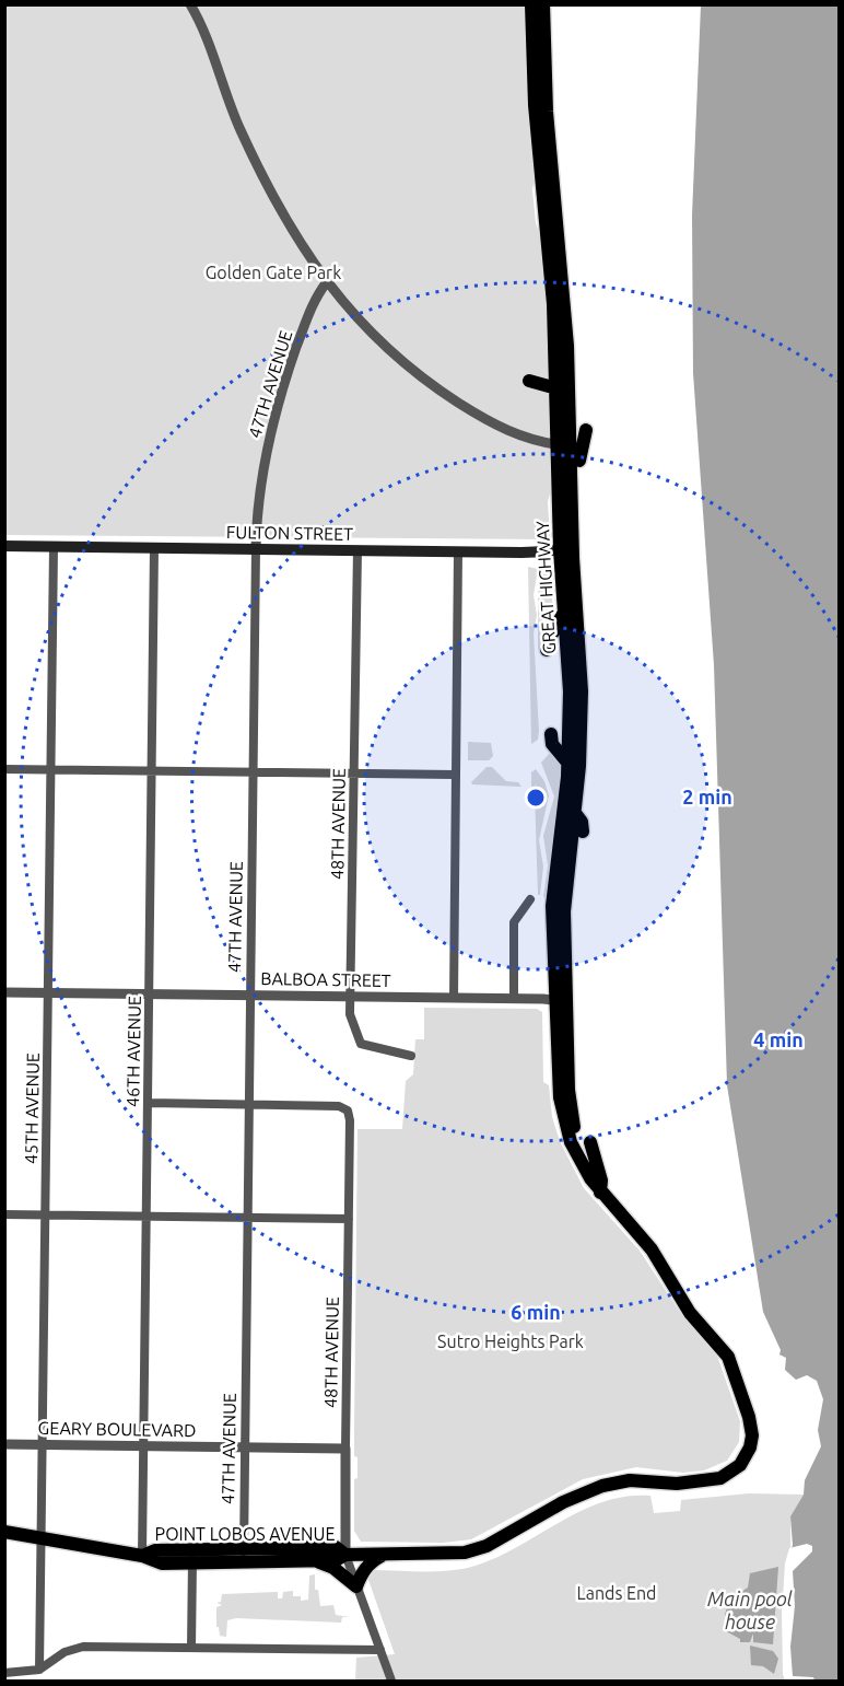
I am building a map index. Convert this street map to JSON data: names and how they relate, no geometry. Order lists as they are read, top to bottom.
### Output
{
  "streets": {
    "main road": ["FULTON STREET", "GREAT HIGHWAY", "POINT LOBOS AVENUE"],
    "street": [
      "47TH AVENUE",
      "48TH AVENUE",
      "BALBOA STREET",
      "46TH AVENUE",
      "45TH AVENUE",
      "GEARY BOULEVARD"
    ]
  },
  "crossings": [
    ["47TH AVENUE", "FULTON STREET"],
    ["47TH AVENUE", "48TH AVENUE"],
    ["47TH AVENUE", "BALBOA STREET"],
    ["47TH AVENUE", "GEARY BOULEVARD"],
    ["47TH AVENUE", "POINT LOBOS AVENUE"],
    ["FULTON STREET", "GREAT HIGHWAY"],
    ["FULTON STREET", "48TH AVENUE"],
    ["FULTON STREET", "46TH AVENUE"],
    ["FULTON STREET", "45TH AVENUE"],
    ["GREAT HIGHWAY", "BALBOA STREET"],
    ["GREAT HIGHWAY", "POINT LOBOS AVENUE"],
    ["48TH AVENUE", "BALBOA STREET"],
    ["48TH AVENUE", "GEARY BOULEVARD"],
    ["48TH AVENUE", "POINT LOBOS AVENUE"],
    ["BALBOA STREET", "46TH AVENUE"],
    ["BALBOA STREET", "45TH AVENUE"],
    ["46TH AVENUE", "GEARY BOULEVARD"],
    ["46TH AVENUE", "POINT LOBOS AVENUE"],
    ["45TH AVENUE", "GEARY BOULEVARD"],
    ["45TH AVENUE", "POINT LOBOS AVENUE"]
  ],
  "water": ["Main pool house"],
  "parks": ["Golden Gate Park", "Sutro Heights Park", "Lands End"],
  "rings": ["2 min", "4 min", "6 min"]
}
